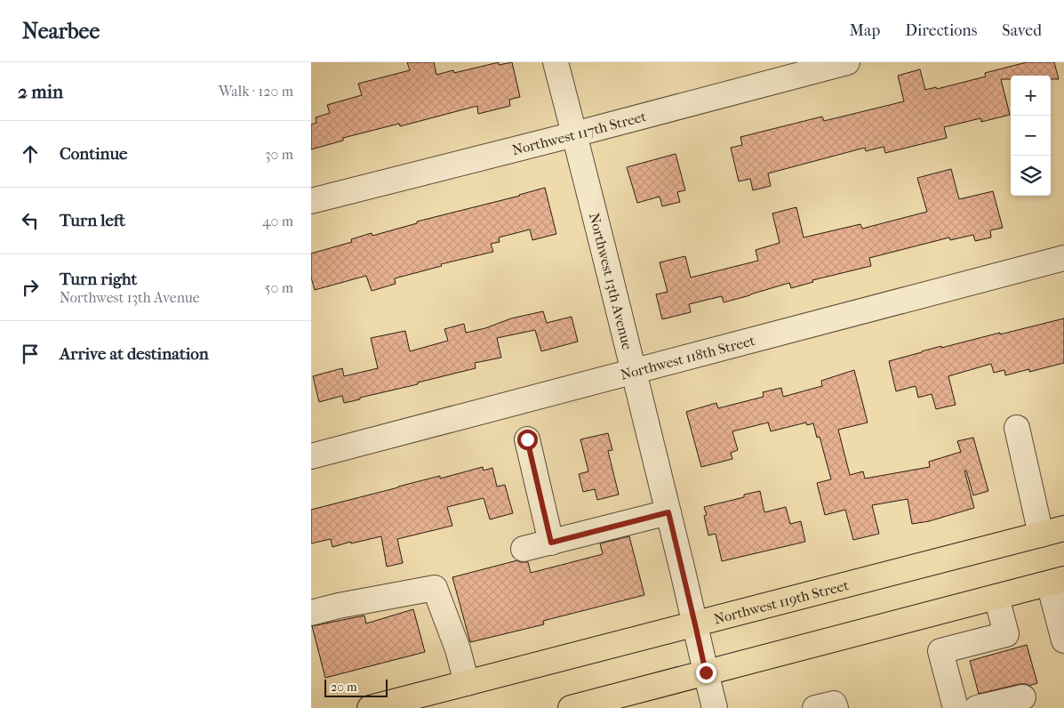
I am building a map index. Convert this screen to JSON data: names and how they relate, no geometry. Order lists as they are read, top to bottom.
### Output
{
  "streets": {
    "highway": ["Northwest 119th Street"],
    "street": ["Northwest 117th Street", "Northwest 13th Avenue", "Northwest 118th Street"]
  },
  "crossings": [
    ["Northwest 117th Street", "Northwest 13th Avenue"],
    ["Northwest 13th Avenue", "Northwest 118th Street"],
    ["Northwest 13th Avenue", "Northwest 119th Street"]
  ],
  "scale_bar": "20 m",
  "page": {
    "header": "Nearbee",
    "nav": ["Map", "Directions", "Saved"],
    "heading": ["2 min", "Walk · 120 m"],
    "map_buttons": ["+", "−"],
    "list": [
      ["Continue", "30 m"],
      ["Turn left", "40 m"],
      ["Turn right", "Northwest 13th Avenue", "50 m"],
      "Arrive at destination"
    ],
    "scale": "20 m"
  }
}
